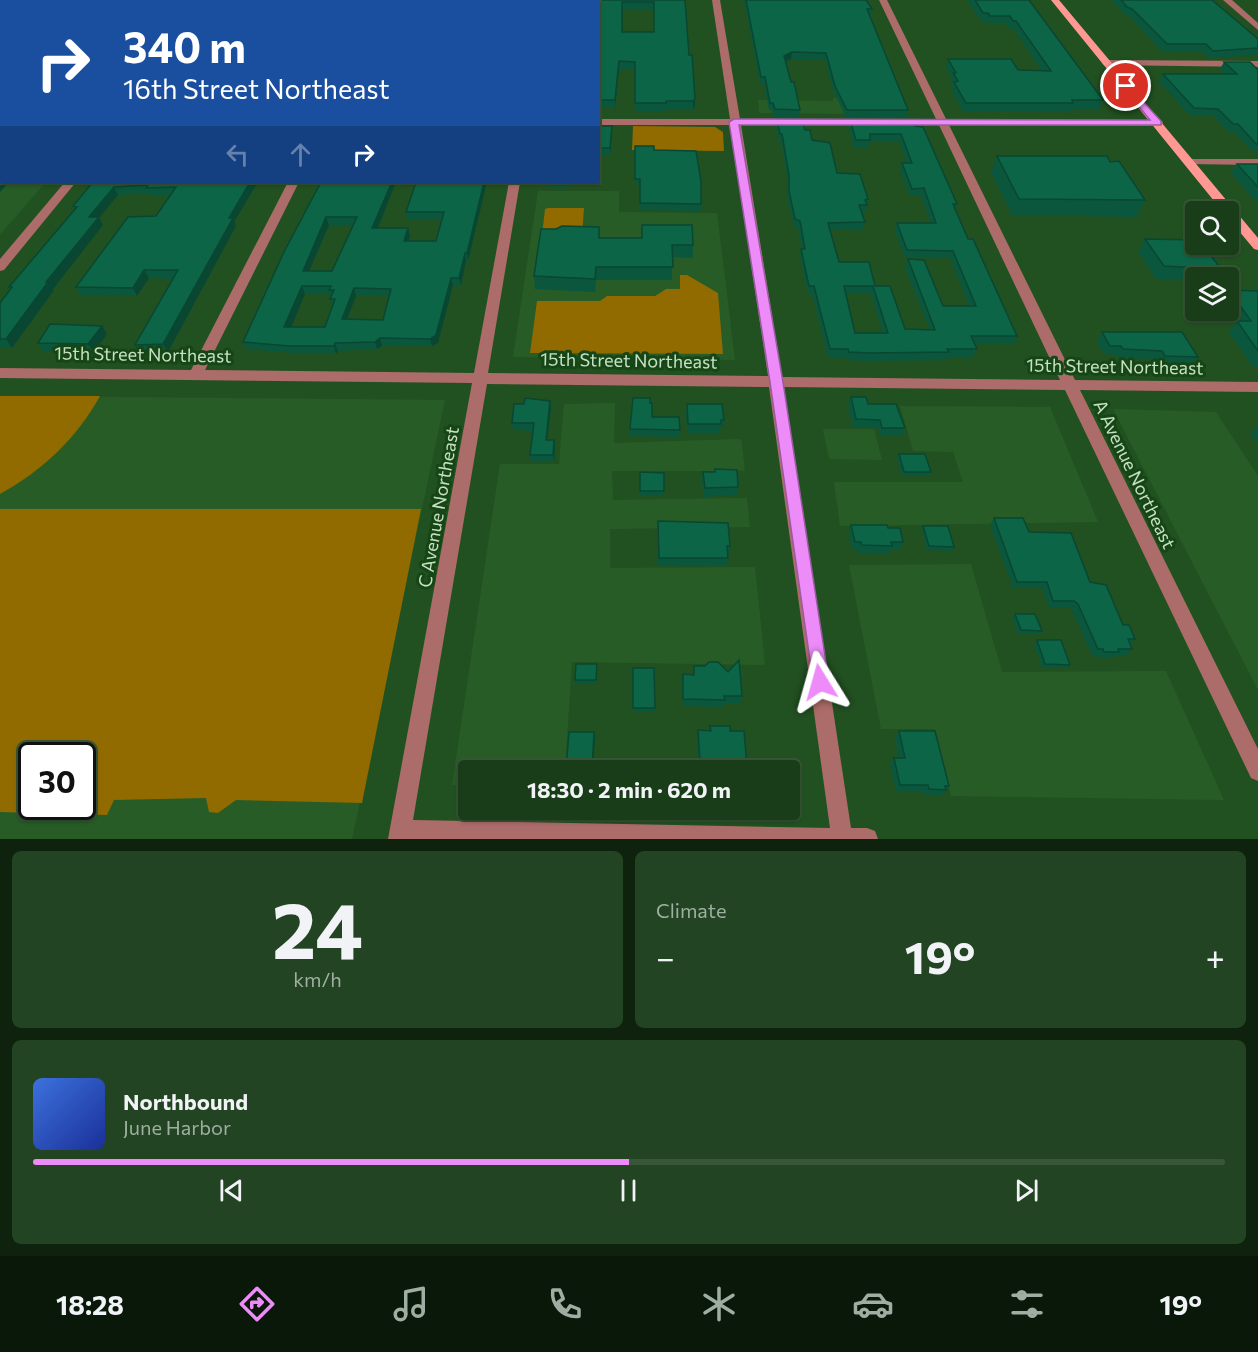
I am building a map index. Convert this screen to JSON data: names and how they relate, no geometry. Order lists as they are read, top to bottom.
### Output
{
  "streets": {
    "street": ["15th Street Northeast", "A Avenue Northeast", "C Avenue Northeast"]
  },
  "crossings": [
    ["15th Street Northeast", "A Avenue Northeast"],
    ["15th Street Northeast", "C Avenue Northeast"]
  ],
  "page": {
    "turn": ["340 m", "16th Street Northeast"],
    "limit": "30",
    "trip": "18:30 · 2 min · 620 m",
    "tile": [
      ["24", "km/h"],
      "Climate"
    ],
    "heat": ["−", "19°", "+"],
    "song": ["Northbound", "June Harbor"],
    "tabs": ["18:28", "19°"]
  }
}
